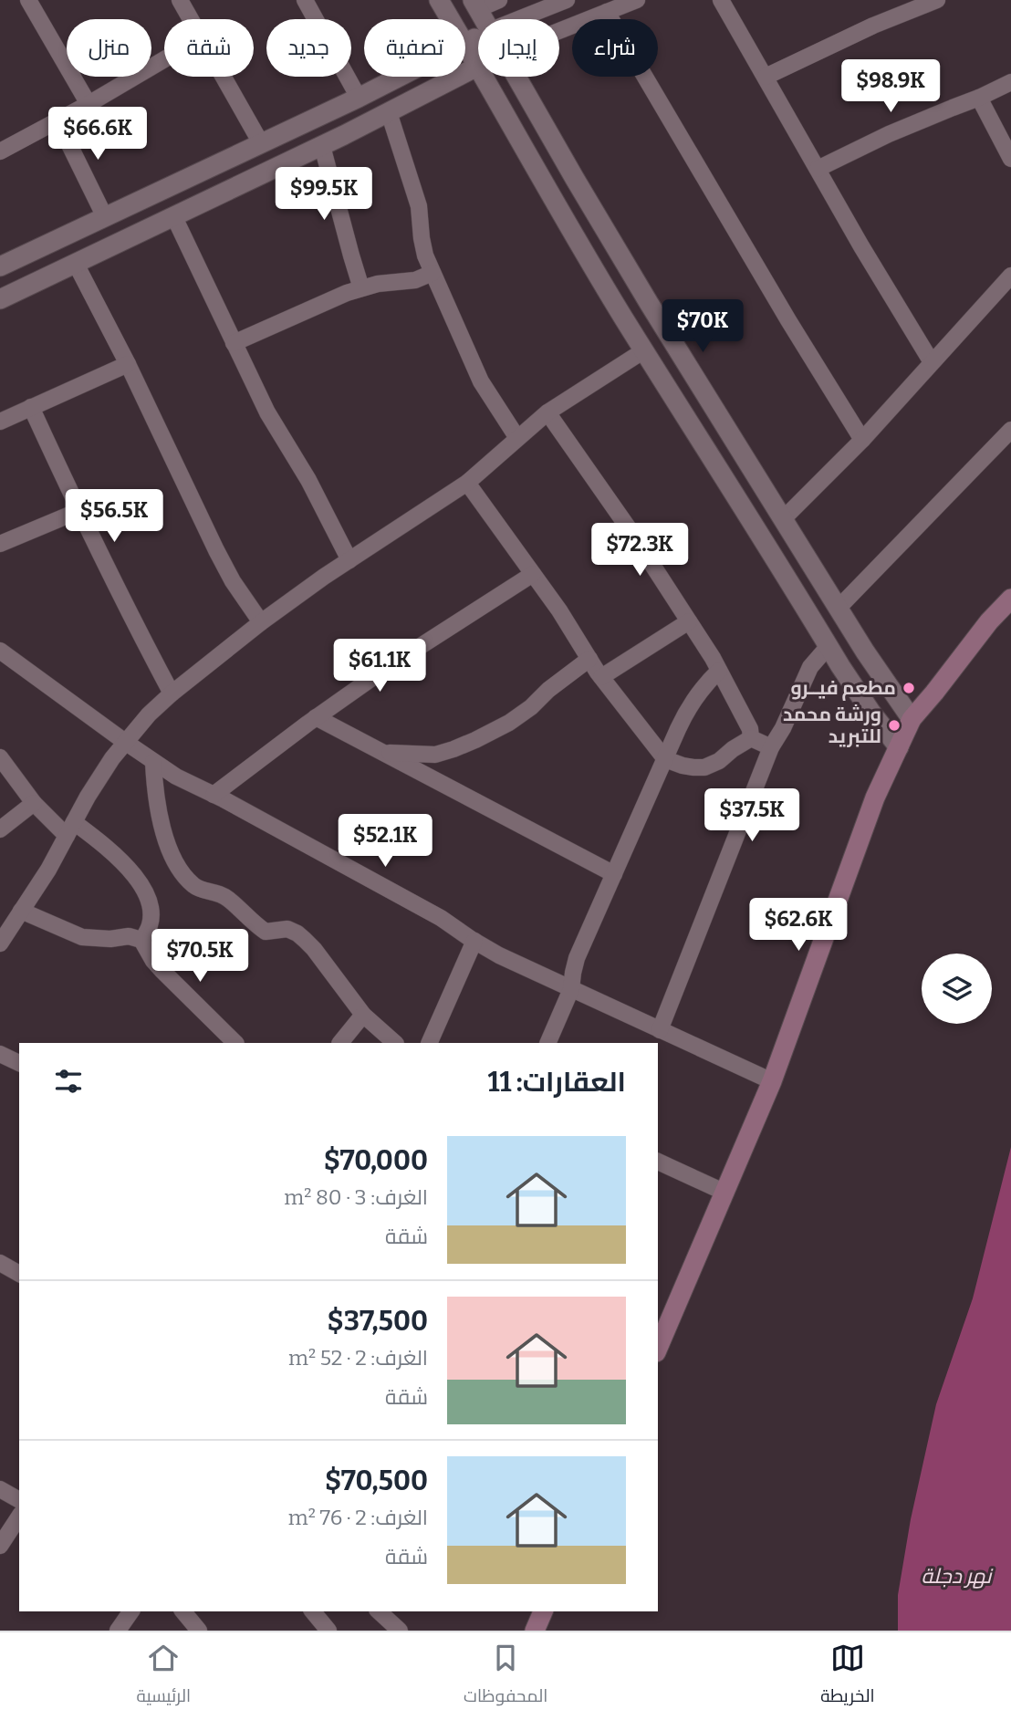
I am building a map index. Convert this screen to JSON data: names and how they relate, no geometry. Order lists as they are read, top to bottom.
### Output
{
  "water": ["نهر دجلة"],
  "places": ["مطعم فيــرو", "ورشة محمد للتبريد"],
  "page": {
    "chip": [
      "شراء",
      "إيجار",
      "تصفية",
      "جديد",
      "شقة",
      "منزل"
    ],
    "price": [
      "$98.9K",
      "$66.6K",
      "$99.5K",
      "$70K",
      "$56.5K",
      "$72.3K",
      "$61.1K",
      "$37.5K",
      "$52.1K",
      "$62.6K",
      "$70.5K"
    ],
    "heading": "العقارات: 11",
    "list": [
      {
        "name": "$70,000",
        "note": "الغرف: 3 · 80 m² · شقة"
      },
      {
        "name": "$37,500",
        "note": "الغرف: 2 · 52 m² · شقة"
      },
      {
        "name": "$70,500",
        "note": "الغرف: 2 · 76 m² · شقة"
      }
    ],
    "tabs": ["الخريطة", "المحفوظات", "الرئيسية"]
  }
}
